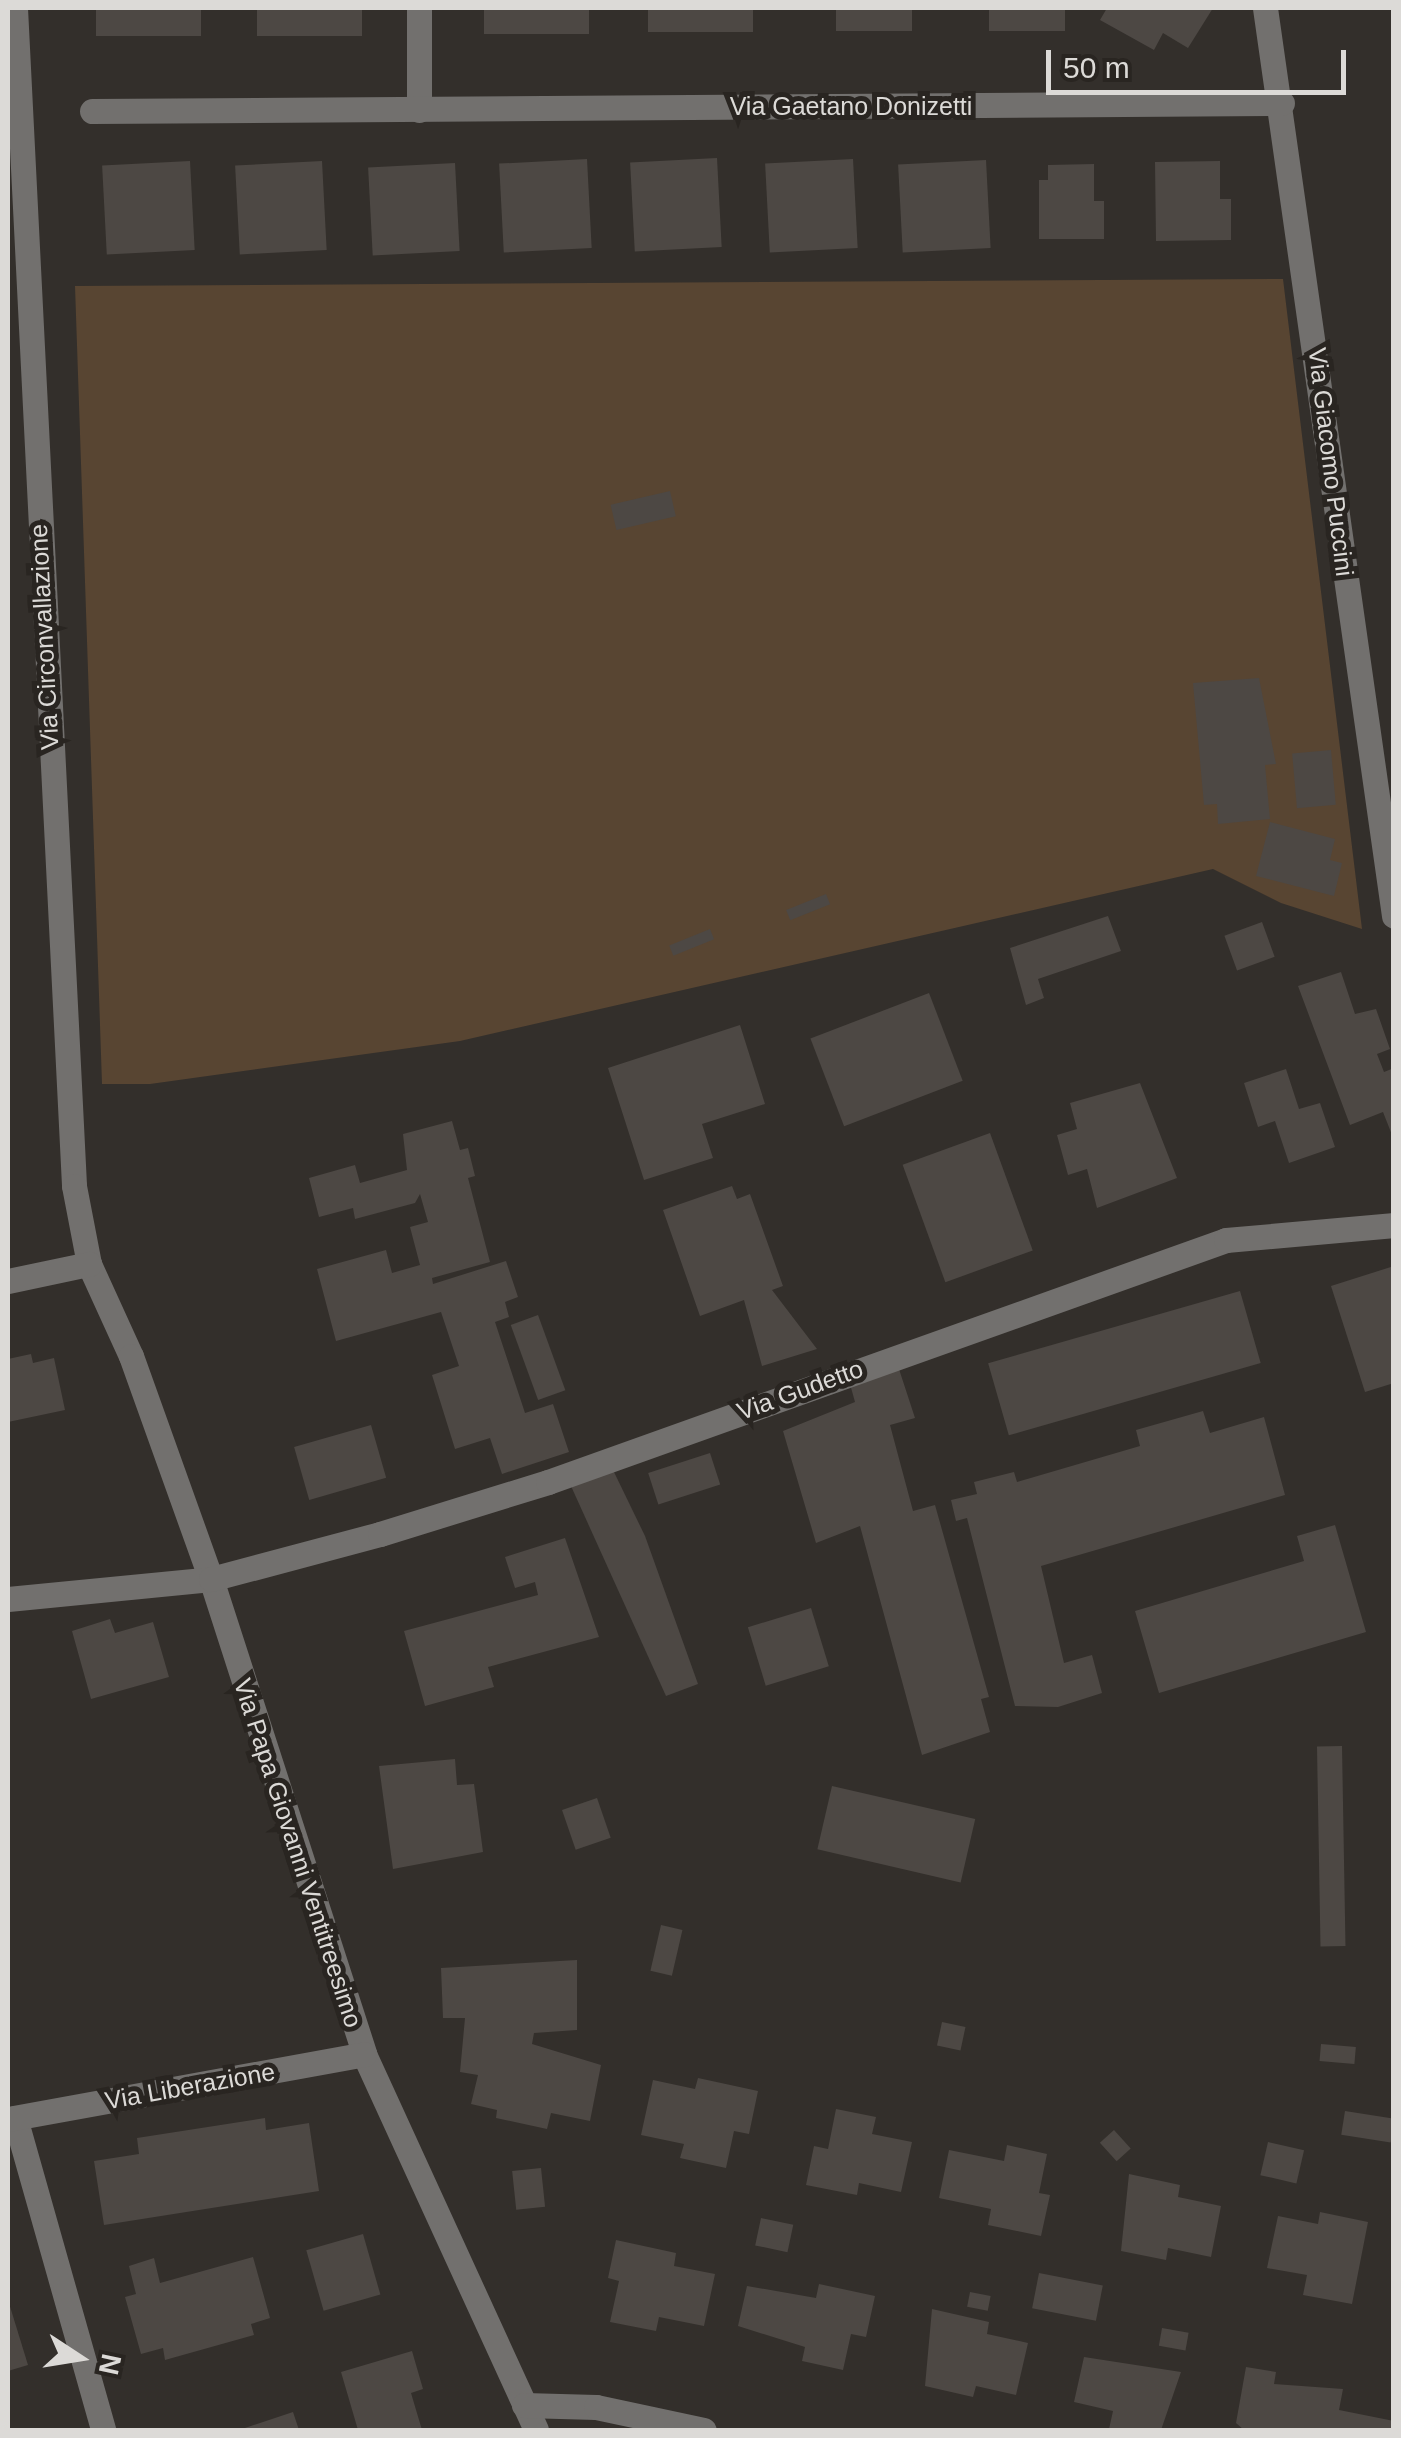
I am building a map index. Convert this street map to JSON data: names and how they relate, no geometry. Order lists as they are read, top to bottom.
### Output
{
  "streets": {
    "street": [
      "Via Gaetano Donizetti",
      "Via Giacomo Puccini",
      "Via Circonvallazione",
      "Via Gudetto",
      "Via Papa Giovanni Ventitreesimo",
      "Via Liberazione"
    ]
  },
  "crossings": [
    ["Via Gaetano Donizetti", "Via Giacomo Puccini"],
    ["Via Circonvallazione", "Via Papa Giovanni Ventitreesimo"],
    ["Via Gudetto", "Via Papa Giovanni Ventitreesimo"],
    ["Via Papa Giovanni Ventitreesimo", "Via Liberazione"]
  ],
  "scale_bar": "50 m",
  "north": "right"
}
